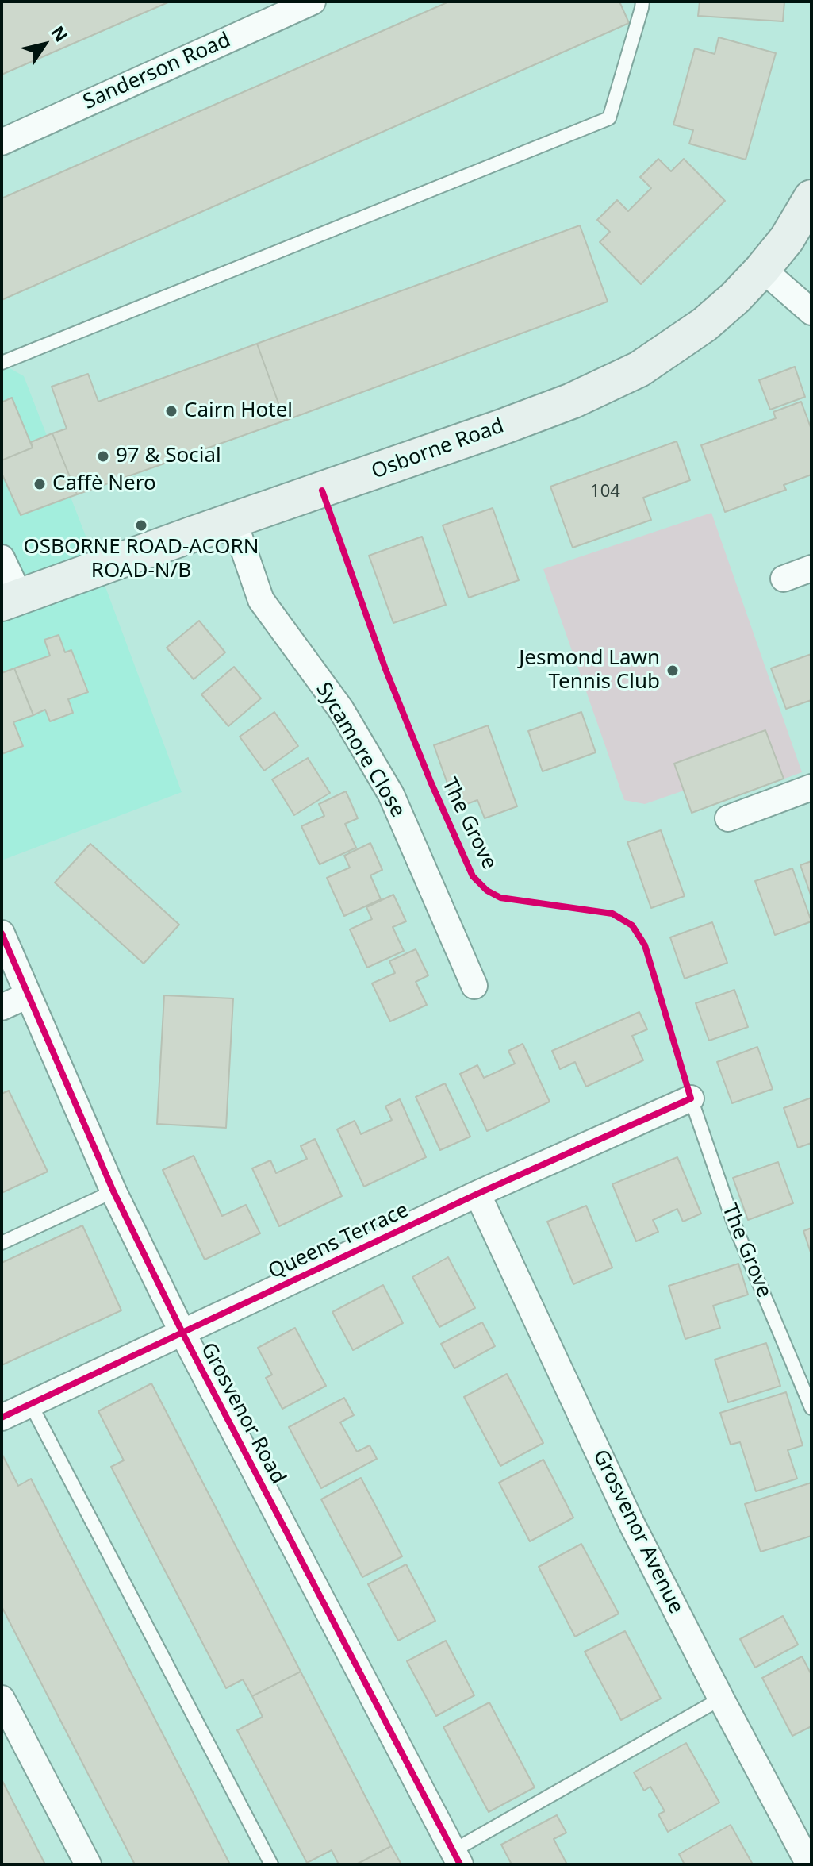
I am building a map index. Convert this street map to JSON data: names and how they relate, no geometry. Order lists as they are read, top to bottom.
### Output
{
  "streets": {
    "main road": ["Osborne Road"],
    "street": [
      "Sanderson Road",
      "Sycamore Close",
      "Queens Terrace",
      "Grosvenor Road",
      "Grosvenor Avenue"
    ],
    "lane": ["The Grove"]
  },
  "crossings": [
    ["Osborne Road", "Sycamore Close"],
    ["The Grove", "Queens Terrace"],
    ["Queens Terrace", "Grosvenor Road"],
    ["Queens Terrace", "Grosvenor Avenue"]
  ],
  "places": [
    "Cairn Hotel",
    "97 & Social",
    "Caffè Nero",
    "OSBORNE ROAD-ACORN ROAD-N/B",
    "Jesmond Lawn Tennis Club"
  ],
  "house_numbers": ["104"],
  "north": "top right"
}
